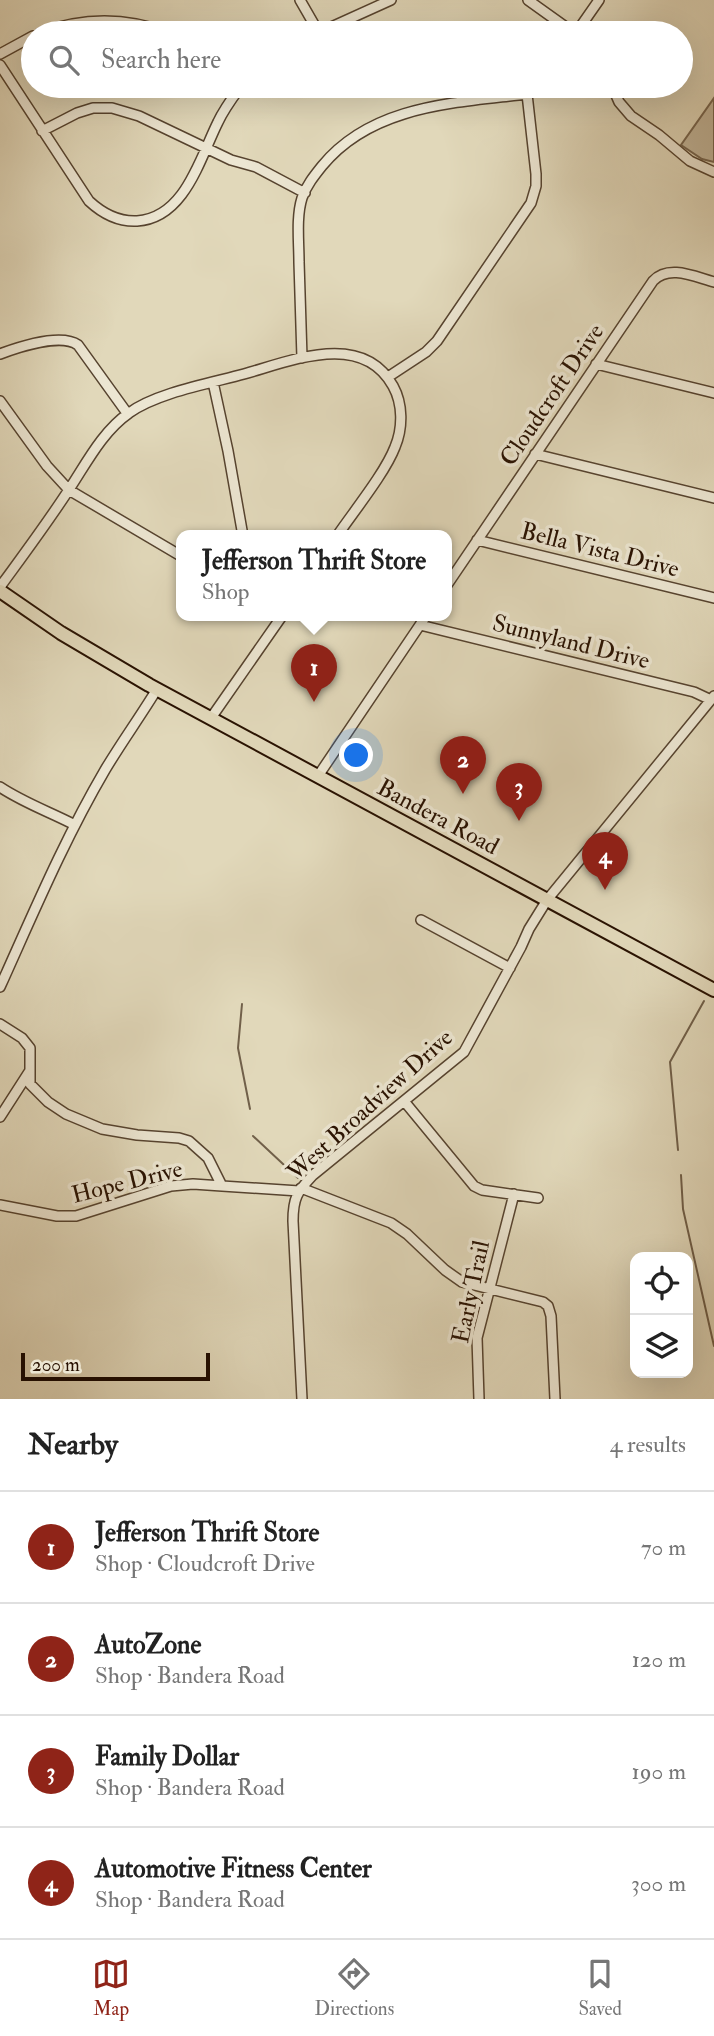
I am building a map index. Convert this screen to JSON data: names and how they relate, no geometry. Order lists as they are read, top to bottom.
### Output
{
  "streets": {
    "main road": ["Bandera Road"],
    "street": [
      "Cloudcroft Drive",
      "Bella Vista Drive",
      "Sunnyland Drive",
      "West Broadview Drive",
      "Hope Drive",
      "Early Trail"
    ]
  },
  "crossings": [
    ["Cloudcroft Drive", "Bella Vista Drive"],
    ["Sunnyland Drive", "West Broadview Drive"],
    ["Bandera Road", "West Broadview Drive"],
    ["West Broadview Drive", "Hope Drive"],
    ["Hope Drive", "Early Trail"]
  ],
  "scale_bar": "200 m",
  "page": {
    "search": "Search here",
    "popup": ["Jefferson Thrift Store", "Shop"],
    "pins": [
      "1",
      "2",
      "3",
      "4"
    ],
    "scale": "200 m",
    "heading": ["Nearby", "4 results"],
    "list": [
      {
        "mark": "1",
        "name": "Jefferson Thrift Store",
        "note": "Shop · Cloudcroft Drive",
        "value": "70 m"
      },
      {
        "mark": "2",
        "name": "AutoZone",
        "note": "Shop · Bandera Road",
        "value": "120 m"
      },
      {
        "mark": "3",
        "name": "Family Dollar",
        "note": "Shop · Bandera Road",
        "value": "190 m"
      },
      {
        "mark": "4",
        "name": "Automotive Fitness Center",
        "note": "Shop · Bandera Road",
        "value": "300 m"
      }
    ],
    "nav": ["Map", "Directions", "Saved"]
  }
}
